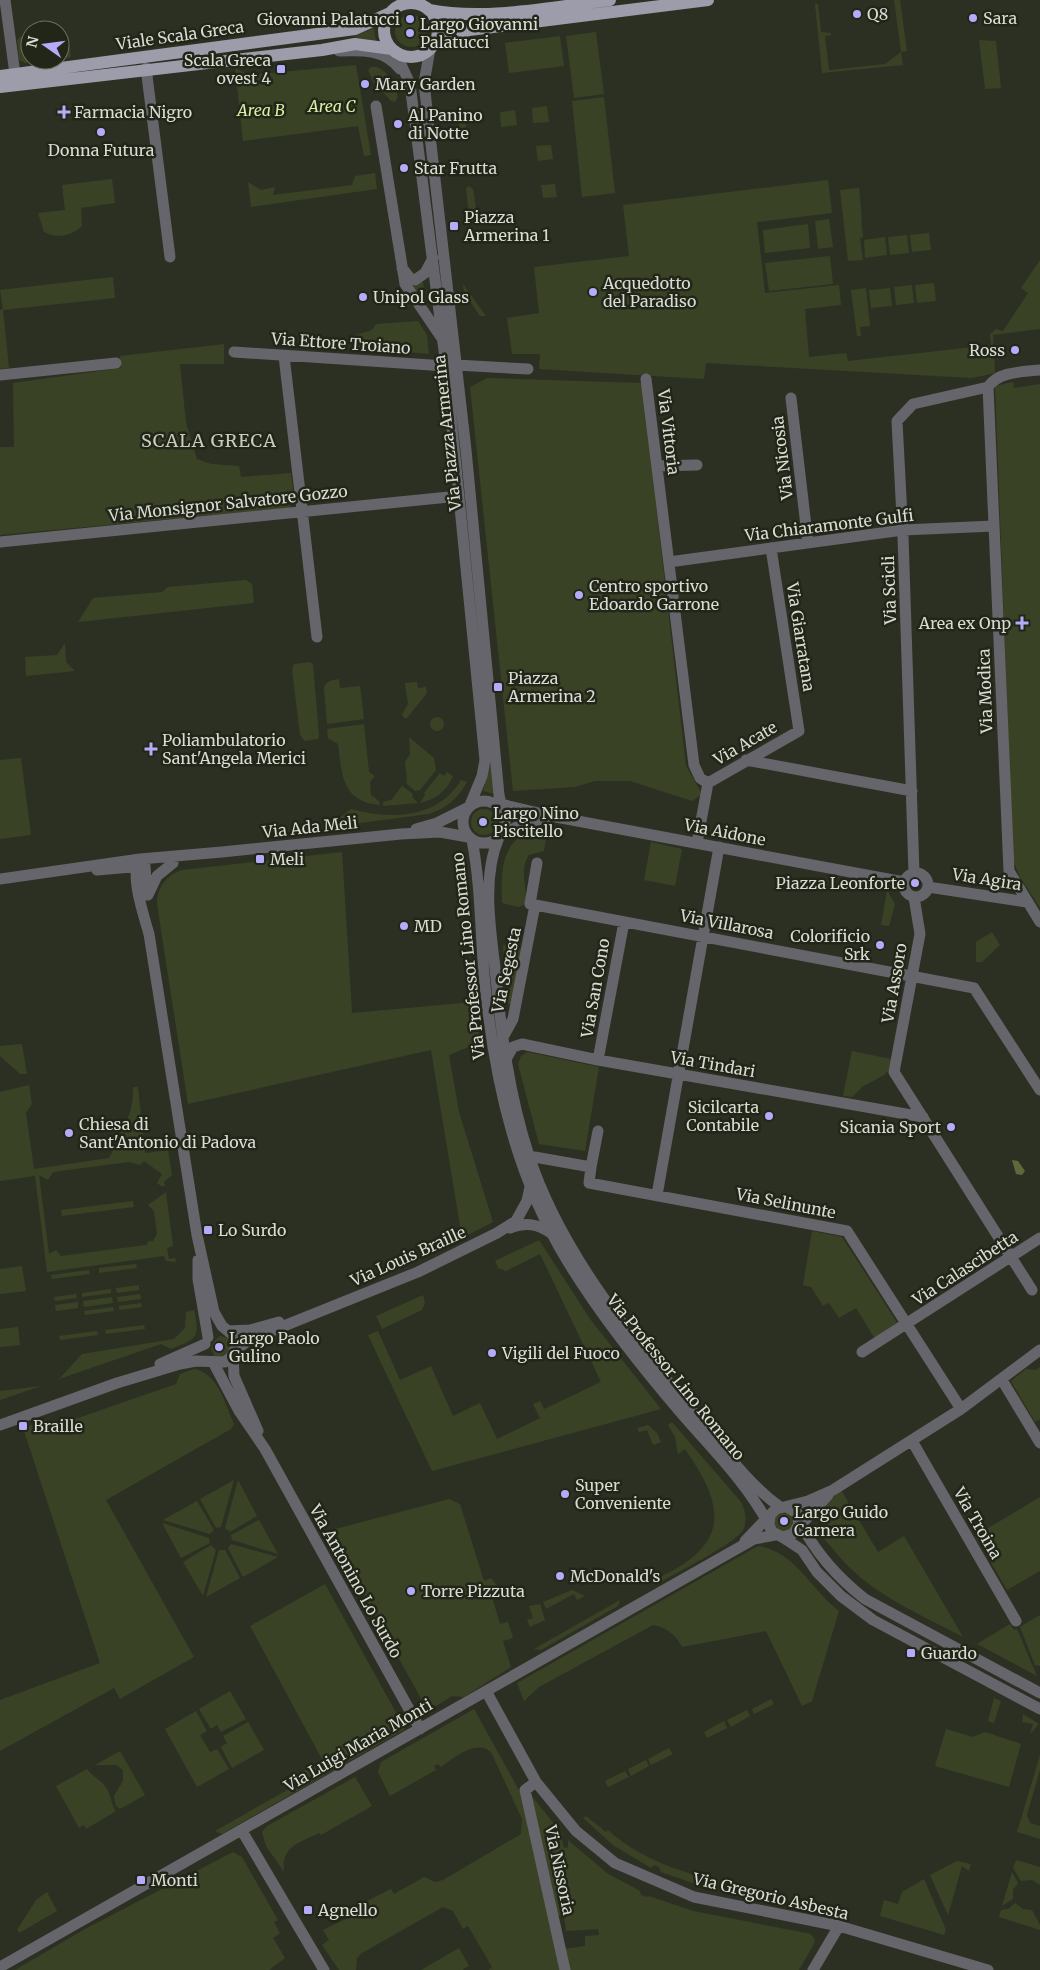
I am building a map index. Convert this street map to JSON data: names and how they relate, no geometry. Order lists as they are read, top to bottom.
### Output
{
  "streets": {
    "main road": ["Viale Scala Greca"],
    "street": [
      "Via Ettore Troiano",
      "Via Vittoria",
      "Via Piazza Armerina",
      "Via Nicosia",
      "Via Monsignor Salvatore Gozzo",
      "Via Chiaramonte Gulfi",
      "Via Scicli",
      "Via Giarratana",
      "Via Modica",
      "Via Acate",
      "Via Ada Meli",
      "Via Aidone",
      "Via Agira",
      "Via Villarosa",
      "Via Professor Lino Romano",
      "Via Segesta",
      "Via Assoro",
      "Via San Cono",
      "Via Tindari",
      "Via Selinunte",
      "Via Louis Braille",
      "Via Calascibetta",
      "Via Troina",
      "Via Antonino Lo Surdo",
      "Via Luigi Maria Monti",
      "Via Nissoria",
      "Via Gregorio Asbesta"
    ]
  },
  "crossings": [
    ["Viale Scala Greca", "Via Piazza Armerina"],
    ["Via Ettore Troiano", "Via Piazza Armerina"],
    ["Via Vittoria", "Via Chiaramonte Gulfi"],
    ["Via Vittoria", "Via Acate"],
    ["Via Piazza Armerina", "Via Monsignor Salvatore Gozzo"],
    ["Via Piazza Armerina", "Via Aidone"],
    ["Via Piazza Armerina", "Via Professor Lino Romano"],
    ["Via Nicosia", "Via Chiaramonte Gulfi"],
    ["Via Chiaramonte Gulfi", "Via Scicli"],
    ["Via Chiaramonte Gulfi", "Via Giarratana"],
    ["Via Chiaramonte Gulfi", "Via Modica"],
    ["Via Scicli", "Via Modica"],
    ["Via Scicli", "Via Aidone"],
    ["Via Scicli", "Via Agira"],
    ["Via Scicli", "Via Assoro"],
    ["Via Giarratana", "Via Acate"],
    ["Via Aidone", "Via Agira"],
    ["Via Aidone", "Via Professor Lino Romano"],
    ["Via Aidone", "Via Assoro"],
    ["Via Agira", "Via Assoro"],
    ["Via Villarosa", "Via Segesta"],
    ["Via Villarosa", "Via Assoro"],
    ["Via Villarosa", "Via San Cono"],
    ["Via Professor Lino Romano", "Via Segesta"],
    ["Via Professor Lino Romano", "Via Tindari"],
    ["Via Assoro", "Via Tindari"],
    ["Via San Cono", "Via Tindari"],
    ["Via Selinunte", "Via Calascibetta"],
    ["Via Antonino Lo Surdo", "Via Luigi Maria Monti"],
    ["Via Luigi Maria Monti", "Via Gregorio Asbesta"],
    ["Via Nissoria", "Via Gregorio Asbesta"]
  ],
  "districts": ["SCALA GRECA"],
  "parks": ["Area C", "Area B"],
  "places": {
    "other": [
      "Q8",
      "Sara",
      "Giovanni Palatucci",
      "Largo Giovanni Palatucci",
      "Mary Garden",
      "Al Panino di Notte",
      "Donna Futura",
      "Star Frutta",
      "Acquedotto del Paradiso",
      "Unipol Glass",
      "Ross",
      "Centro sportivo Edoardo Garrone",
      "Largo Nino Piscitello",
      "Piazza Leonforte",
      "MD",
      "Colorificio Srk",
      "Sicilcarta Contabile",
      "Sicania Sport",
      "Chiesa di Sant'Antonio di Padova",
      "Largo Paolo Gulino",
      "Vigili del Fuoco",
      "Super Conveniente",
      "Largo Guido Carnera",
      "McDonald's",
      "Torre Pizzuta"
    ],
    "transit": [
      "Scala Greca ovest 4",
      "Piazza Armerina 1",
      "Piazza Armerina 2",
      "Meli",
      "Lo Surdo",
      "Braille",
      "Guardo",
      "Monti",
      "Agnello"
    ],
    "health": ["Farmacia Nigro", "Area ex Onp", "Poliambulatorio Sant'Angela Merici"]
  },
  "north": "left"
}
